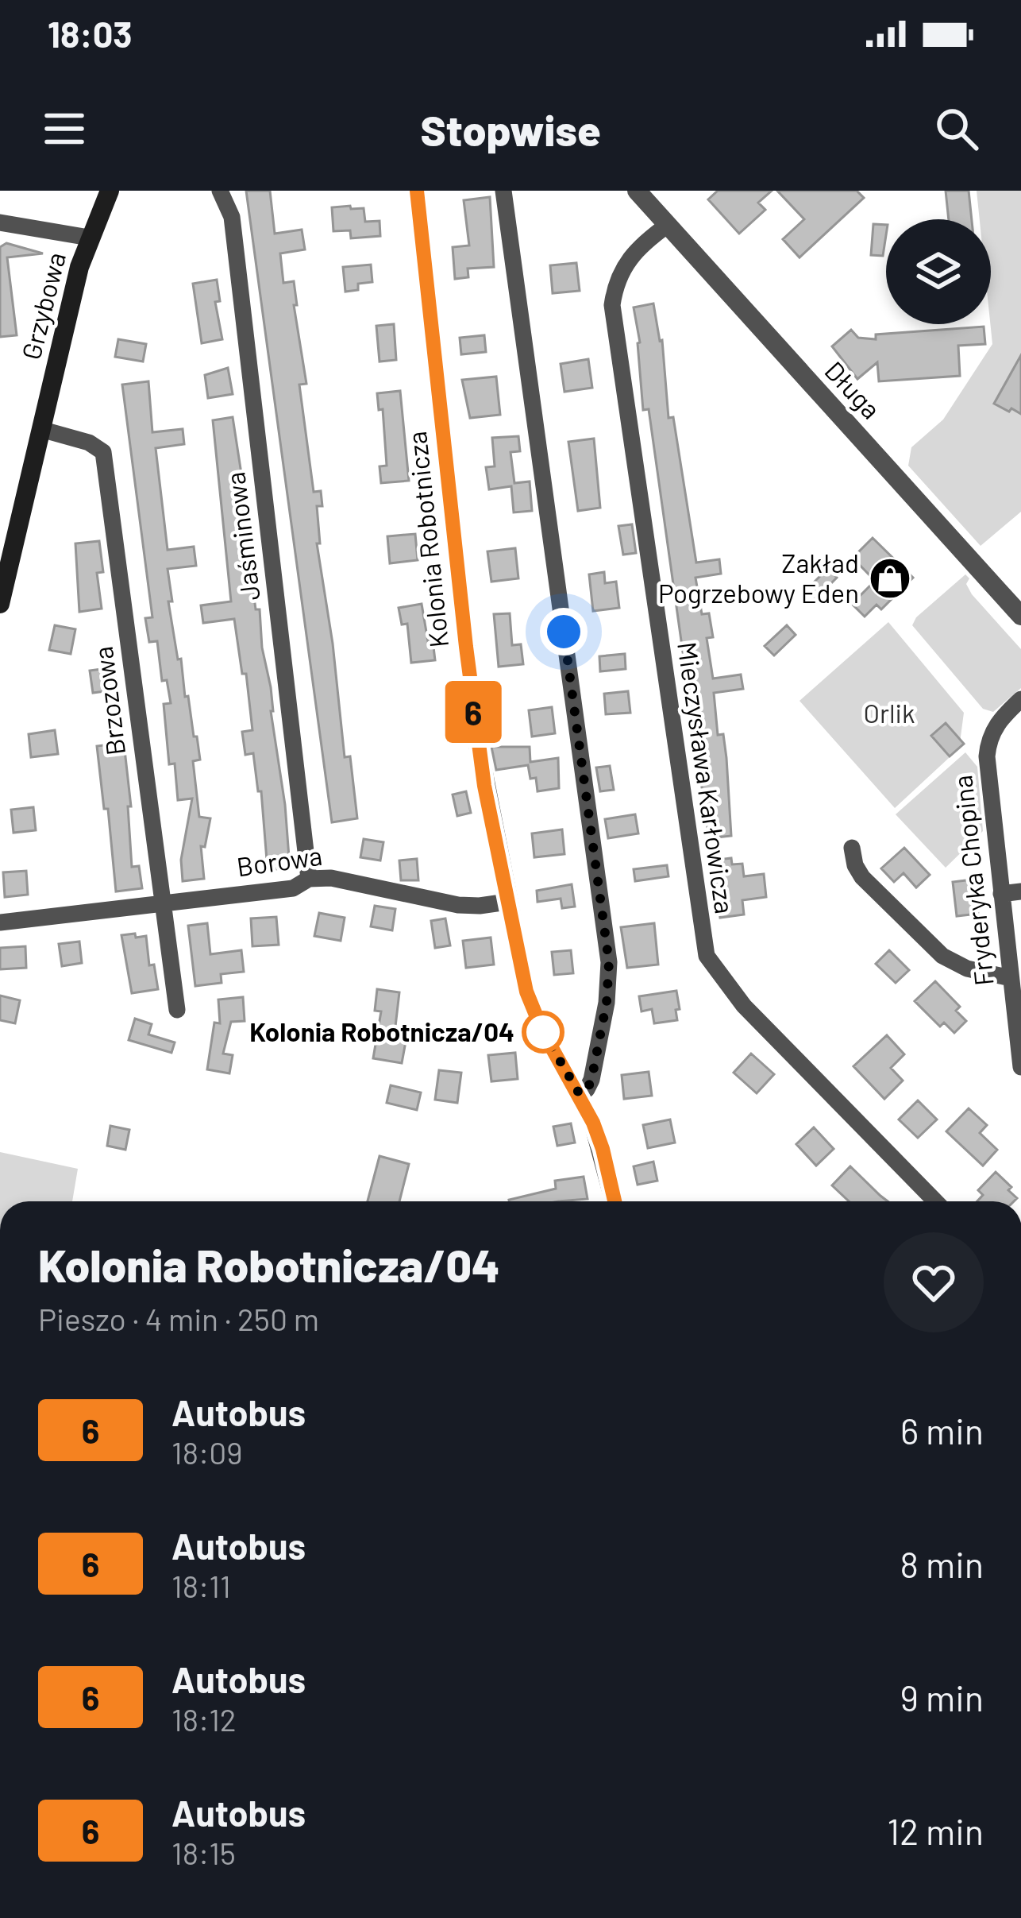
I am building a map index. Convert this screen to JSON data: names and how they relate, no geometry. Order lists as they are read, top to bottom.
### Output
{
  "streets": {
    "main road": ["Grzybowa"],
    "street": [
      "Długa",
      "Jaśminowa",
      "Kolonia Robotnicza",
      "Brzozowa",
      "Mieczysława Karłowicza",
      "Borowa",
      "Fryderyka Chopina"
    ]
  },
  "crossings": [
    ["Grzybowa", "Brzozowa"],
    ["Długa", "Mieczysława Karłowicza"],
    ["Jaśminowa", "Borowa"],
    ["Kolonia Robotnicza", "Borowa"],
    ["Brzozowa", "Borowa"]
  ],
  "parks": ["Orlik"],
  "places": {
    "shop": ["Zakład Pogrzebowy Eden"],
    "other": ["Kolonia Robotnicza/04"]
  },
  "lines": ["bus line 6"],
  "page": {
    "status": "18:03",
    "header": "Stopwise",
    "on_map": "6",
    "heading": ["Kolonia Robotnicza/04", "Pieszo · 4 min · 250 m"],
    "list": [
      {
        "mark": "6",
        "name": "Autobus",
        "note": "18:09",
        "value": "6 min"
      },
      {
        "mark": "6",
        "name": "Autobus",
        "note": "18:11",
        "value": "8 min"
      },
      {
        "mark": "6",
        "name": "Autobus",
        "note": "18:12",
        "value": "9 min"
      },
      {
        "mark": "6",
        "name": "Autobus",
        "note": "18:15",
        "value": "12 min"
      }
    ]
  }
}
